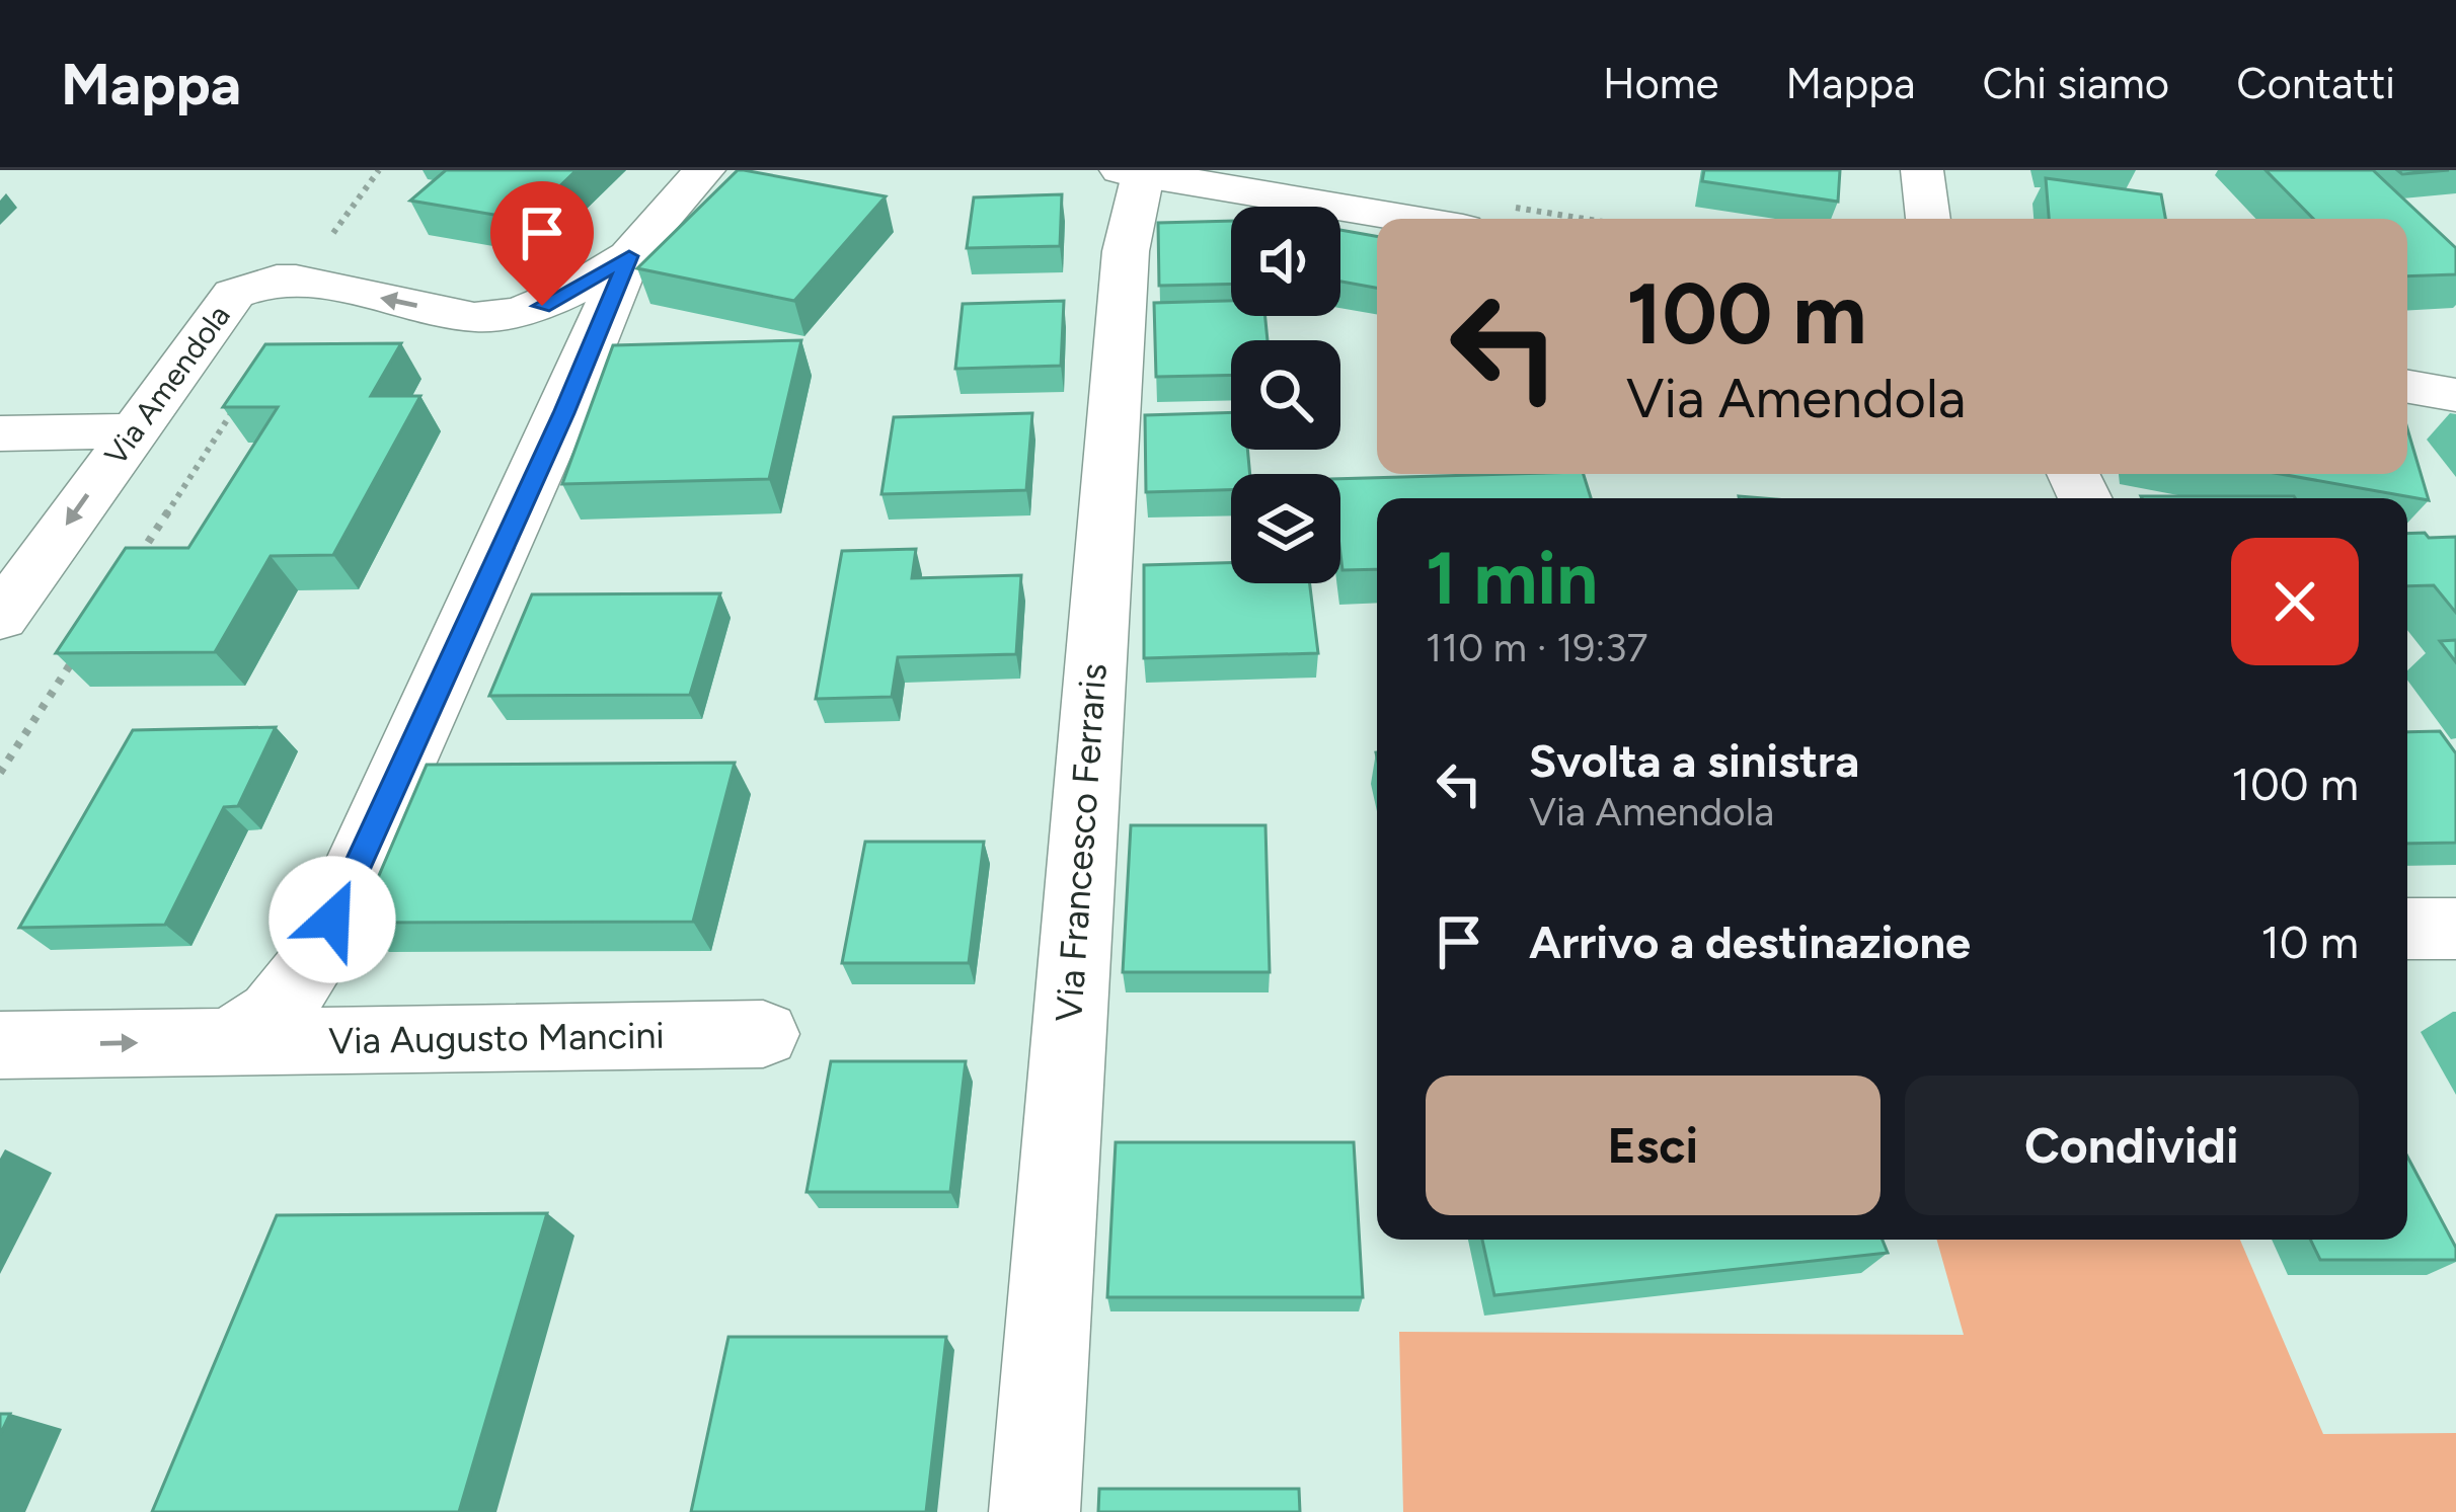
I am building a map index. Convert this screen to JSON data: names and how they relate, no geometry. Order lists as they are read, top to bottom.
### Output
{
  "streets": {
    "street": ["Via Amendola", "Via Francesco Ferraris", "Via Augusto Mancini"]
  },
  "crossings": [
    ["Via Amendola", "Via Augusto Mancini"]
  ],
  "one_way": ["Via Amendola"],
  "page": {
    "header": "Mappa",
    "nav": [
      "Home",
      "Mappa",
      "Chi siamo",
      "Contatti"
    ],
    "turn": ["100 m", "Via Amendola"],
    "heading": ["1 min", "110 m · 19:37"],
    "list": [
      {
        "name": "Svolta a sinistra",
        "note": "Via Amendola",
        "value": "100 m"
      },
      {
        "name": "Arrivo a destinazione",
        "value": "10 m"
      }
    ],
    "buttons": ["Esci", "Condividi"]
  }
}
